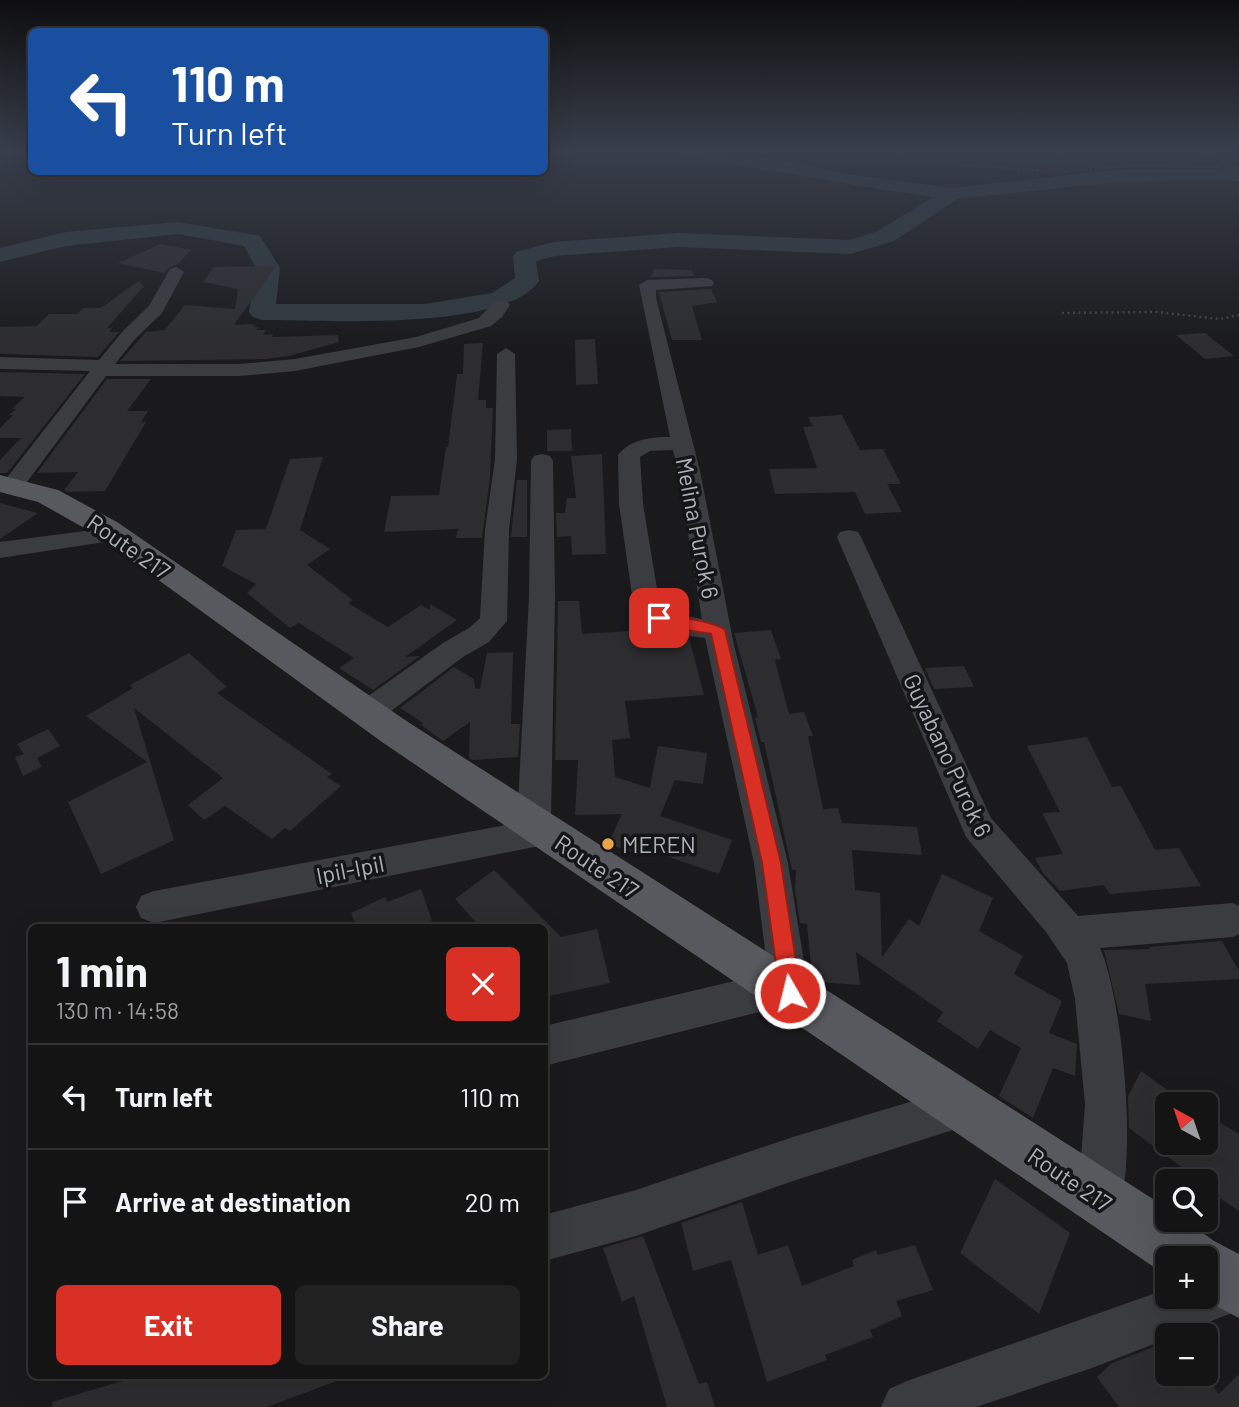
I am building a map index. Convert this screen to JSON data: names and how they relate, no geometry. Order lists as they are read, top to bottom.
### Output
{
  "streets": {
    "main road": ["Route 217"],
    "street": ["Melina Purok 6", "Guyabano Purok 6", "Ipil-Ipil"]
  },
  "crossings": [
    ["Melina Purok 6", "Route 217"],
    ["Route 217", "Guyabano Purok 6"],
    ["Route 217", "Ipil-Ipil"]
  ],
  "places": ["MEREN"],
  "north": "top left",
  "page": {
    "turn": ["110 m", "Turn left"],
    "heading": ["1 min", "130 m · 14:58"],
    "list": [
      {
        "name": "Turn left",
        "value": "110 m"
      },
      {
        "name": "Arrive at destination",
        "value": "20 m"
      }
    ],
    "map_buttons": ["+", "−"],
    "buttons": ["Exit", "Share"]
  }
}
